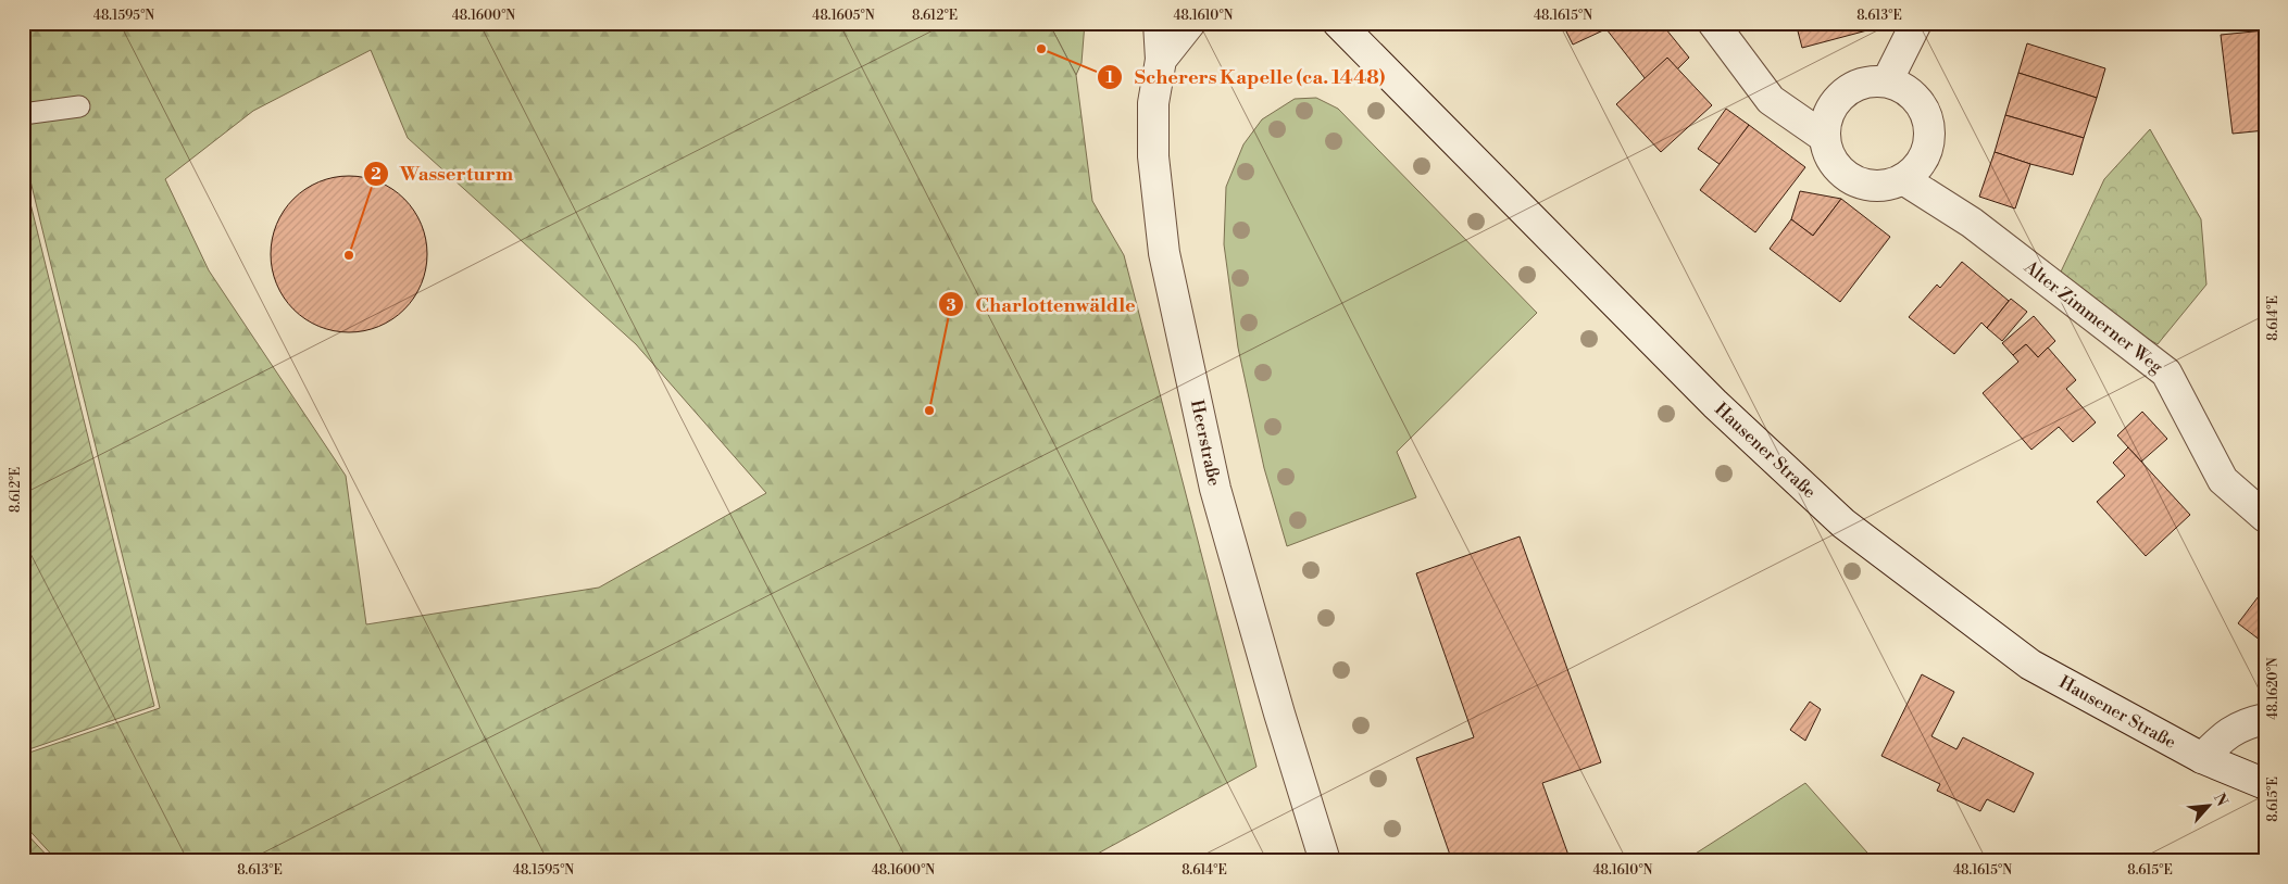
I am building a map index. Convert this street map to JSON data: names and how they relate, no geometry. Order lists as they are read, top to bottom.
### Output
{
  "streets": {
    "street": ["Alter Zimmerner Weg", "Heerstraße", "Hausener Straße"]
  },
  "places": ["Scherers Kapelle (ca. 1448)", "Wasserturm", "Charlottenwäldle"],
  "north": "top right",
  "coordinates": [
    "48.1595°N",
    "48.1600°N",
    "48.1605°N",
    "8.612°E",
    "48.1610°N",
    "48.1615°N",
    "8.613°E",
    "8.614°E",
    "48.1620°N",
    "8.615°E"
  ]
}
